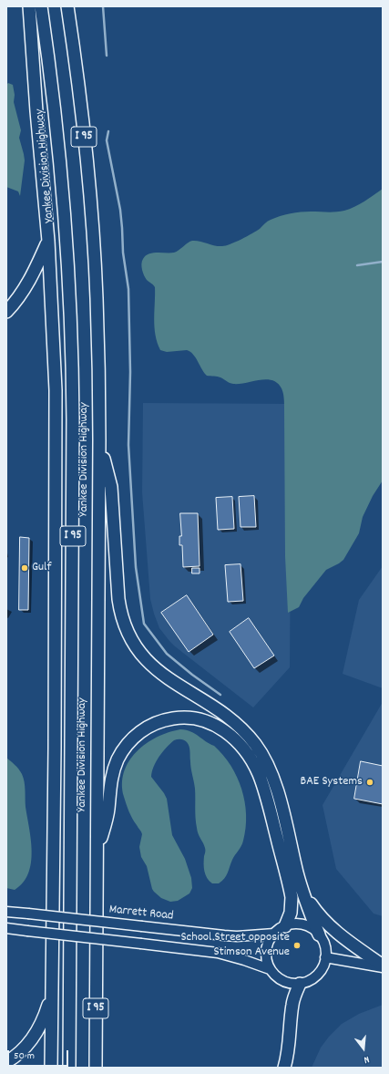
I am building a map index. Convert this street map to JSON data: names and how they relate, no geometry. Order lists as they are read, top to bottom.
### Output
{
  "streets": {
    "highway": ["I 95", "Yankee Division Highway"],
    "main road": ["Marrett Road"]
  },
  "places": ["Gulf", "BAE Systems", "School Street opposite Stimson Avenue"],
  "scale_bar": "50 m",
  "north": "bottom"
}
